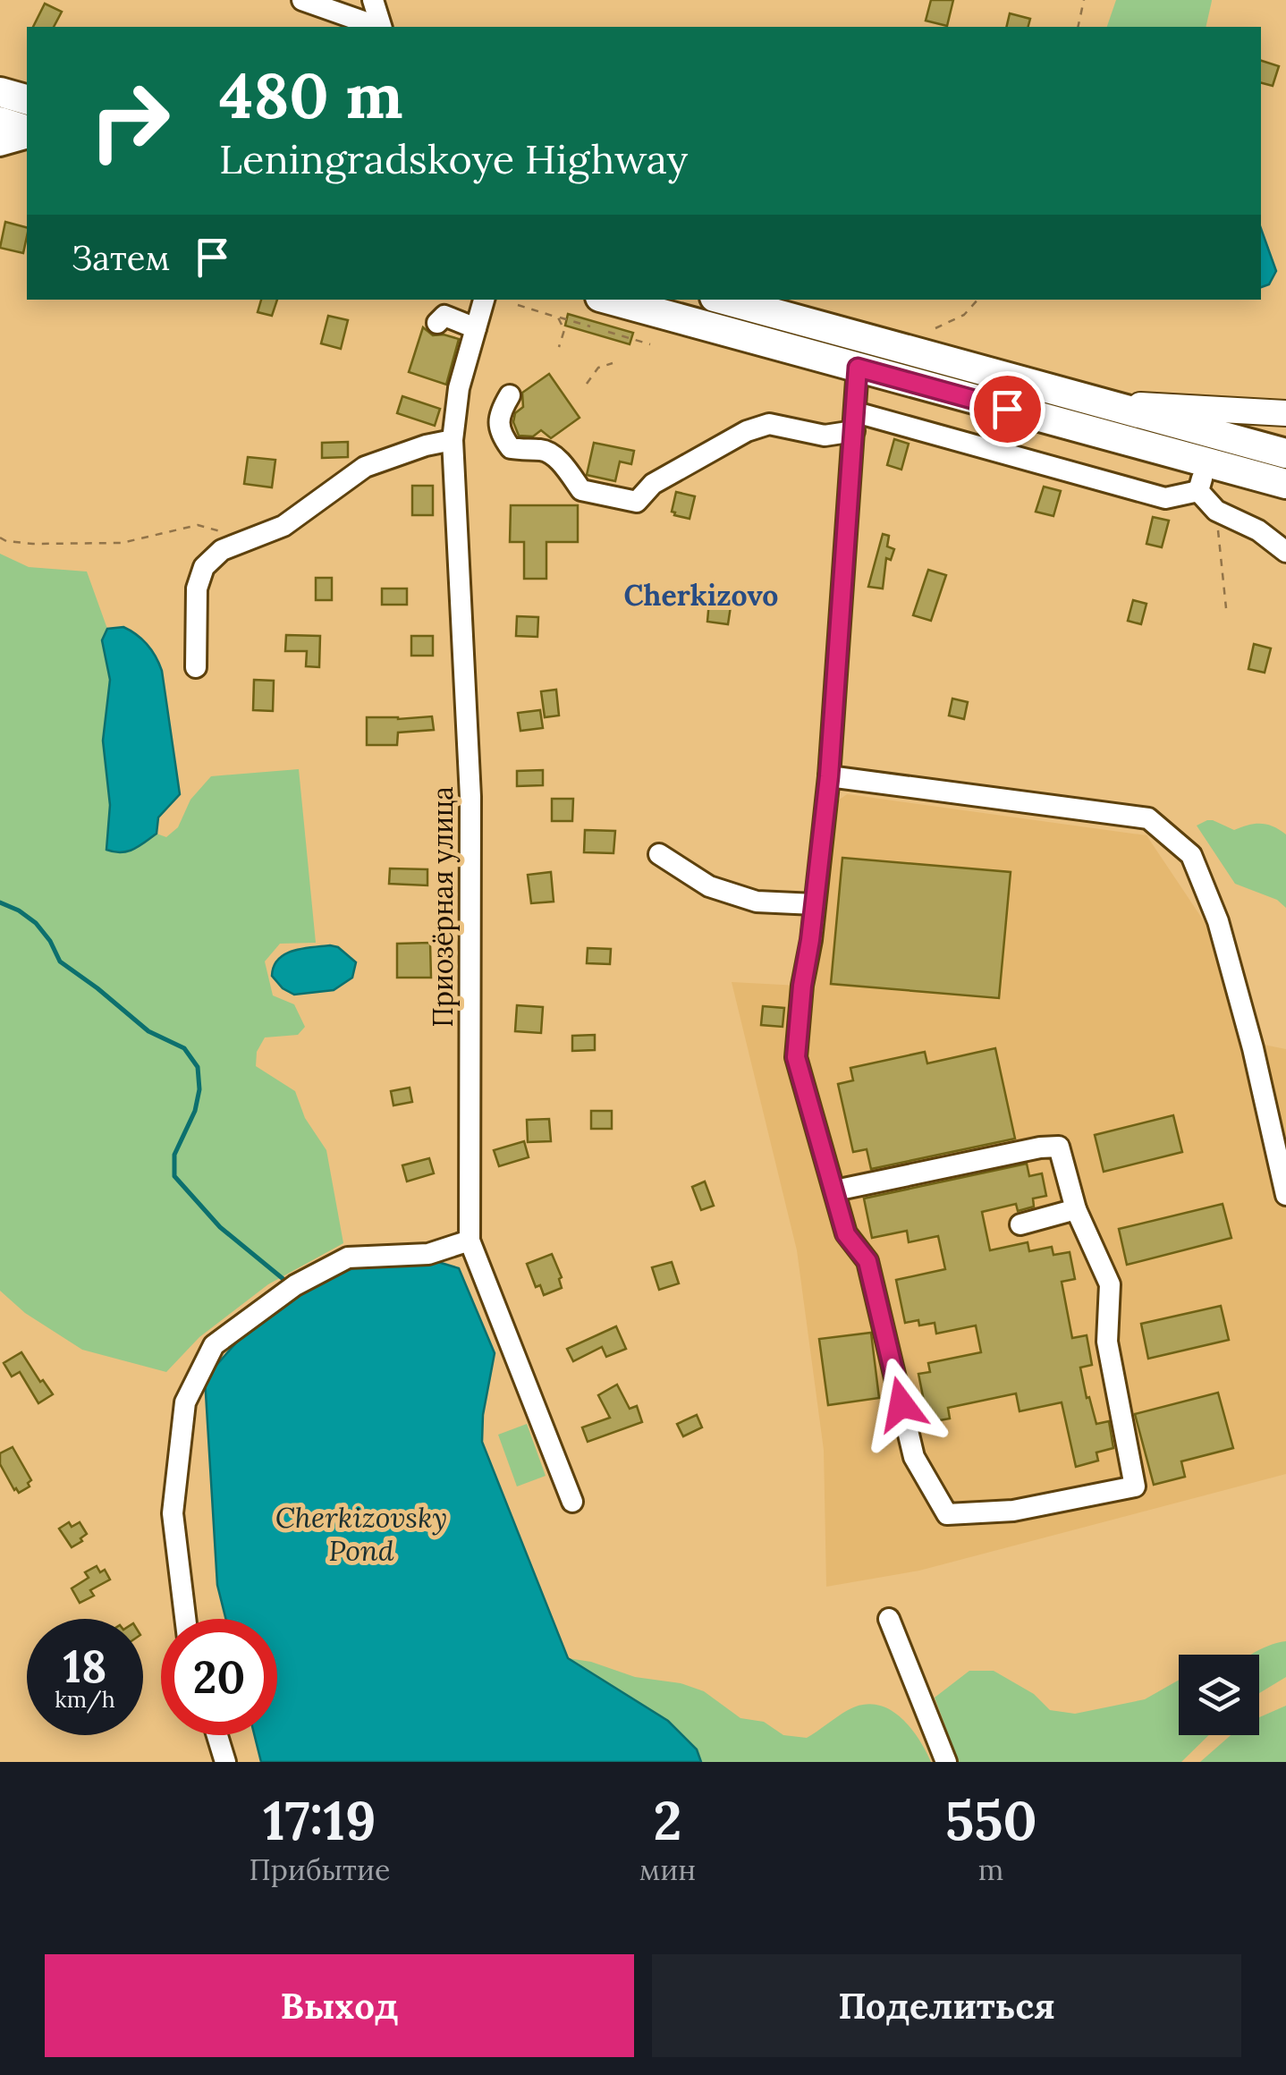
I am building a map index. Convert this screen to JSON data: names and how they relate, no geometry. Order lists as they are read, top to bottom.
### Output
{
  "streets": {
    "street": ["Приозёрная улица"]
  },
  "districts": ["Cherkizovo"],
  "water": ["Cherkizovsky Pond"],
  "page": {
    "turn": ["480 m", "Leningradskoye Highway"],
    "then": "Затем",
    "speed": "18 km/h",
    "limit": "20",
    "eta": [
      "17:19",
      "Прибытие",
      "2",
      "мин",
      "550",
      "m"
    ],
    "buttons": ["Выход", "Поделиться"]
  }
}
